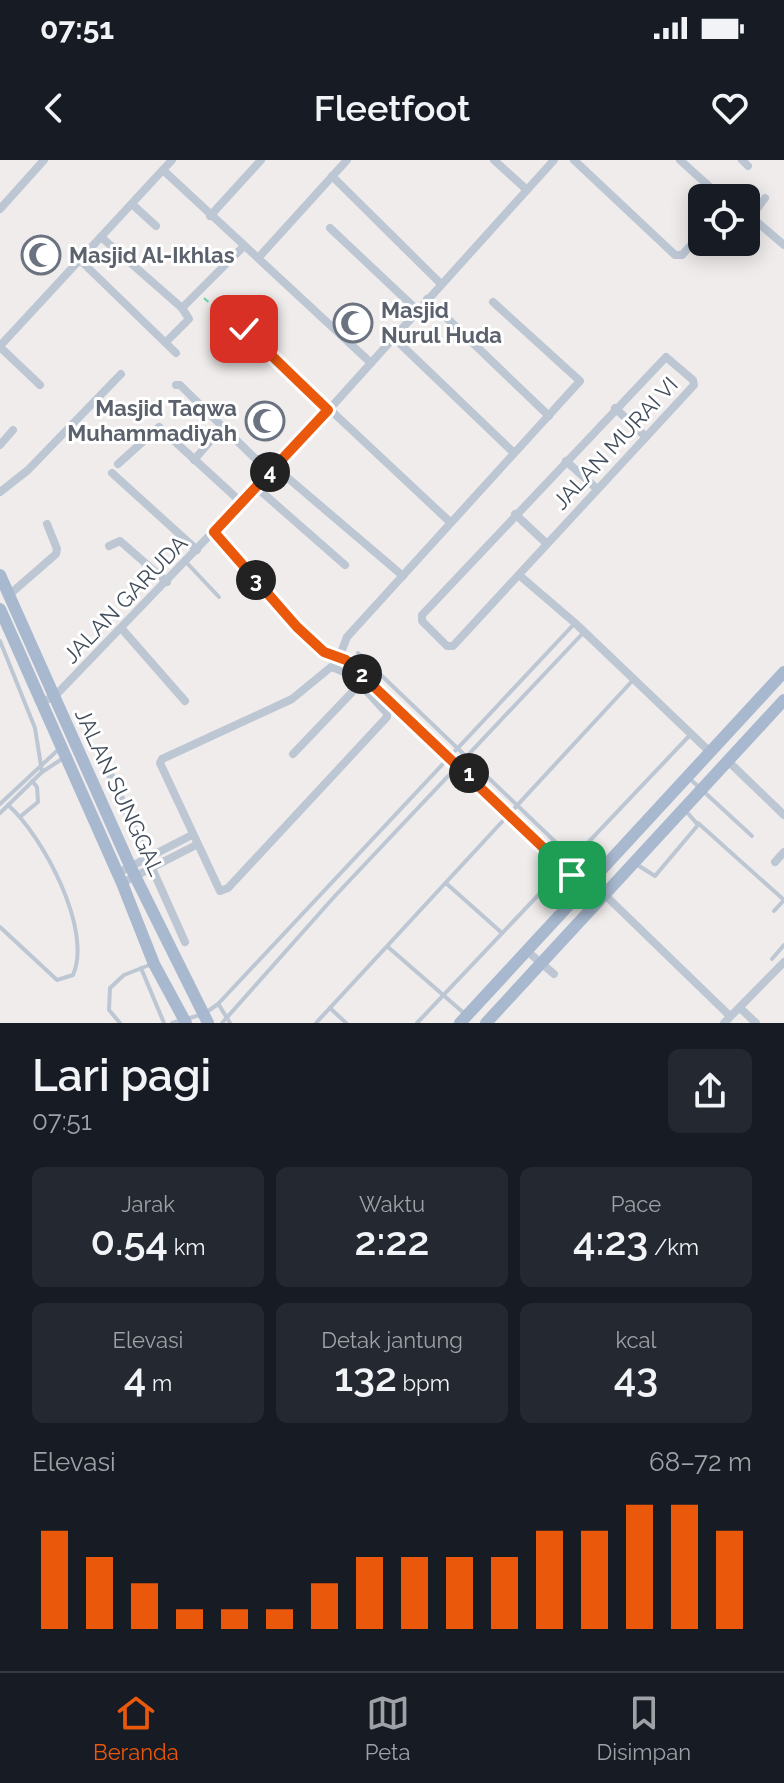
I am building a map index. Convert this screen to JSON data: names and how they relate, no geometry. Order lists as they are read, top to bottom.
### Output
{
  "streets": {
    "main road": ["JALAN SUNGGAL"],
    "street": ["JALAN MURAI VI", "JALAN GARUDA"]
  },
  "crossings": [
    ["JALAN GARUDA", "JALAN SUNGGAL"]
  ],
  "places": {
    "mosque": ["Masjid Al-Ikhlas", "Masjid Nurul Huda", "Masjid Taqwa Muhammadiyah"]
  },
  "page": {
    "status": "07:51",
    "header": "Fleetfoot",
    "pins": [
      "4",
      "3",
      "2",
      "1"
    ],
    "heading": ["Lari pagi", "07:51"],
    "stats": [
      ["Jarak", "0.54 km"],
      ["Waktu", "2:22"],
      ["Pace", "4:23 /km"],
      ["Elevasi", "4 m"],
      ["Detak jantung", "132 bpm"],
      ["kcal", "43"]
    ],
    "chart": ["Elevasi", "68–72 m"],
    "tabs": ["Beranda", "Peta", "Disimpan"]
  }
}
